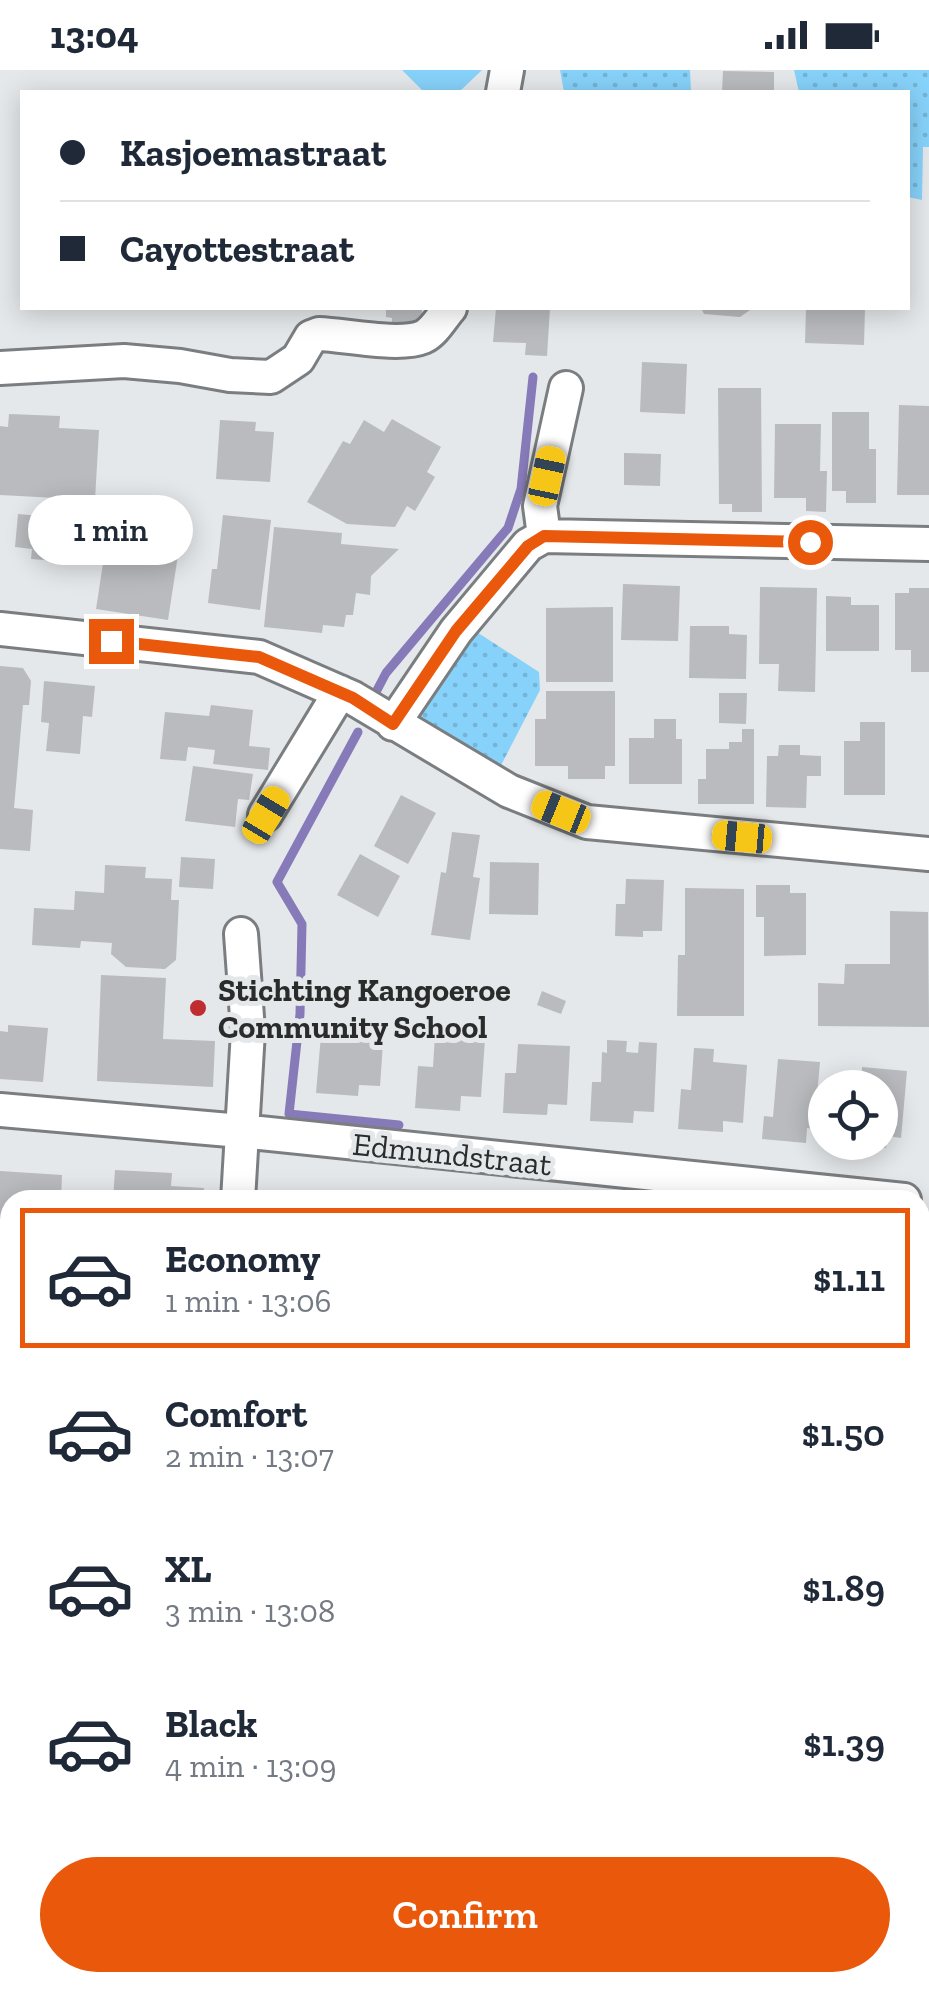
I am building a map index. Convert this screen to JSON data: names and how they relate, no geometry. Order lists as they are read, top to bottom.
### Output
{
  "streets": {
    "street": ["Edmundstraat"]
  },
  "places": ["Stichting Kangoeroe Community School"],
  "page": {
    "status": "13:04",
    "banner": ["Kasjoemastraat", "Cayottestraat"],
    "bubble": "1 min",
    "list": [
      {
        "name": "Economy",
        "note": "1 min · 13:06",
        "value": "$1.11"
      },
      {
        "name": "Comfort",
        "note": "2 min · 13:07",
        "value": "$1.50"
      },
      {
        "name": "XL",
        "note": "3 min · 13:08",
        "value": "$1.89"
      },
      {
        "name": "Black",
        "note": "4 min · 13:09",
        "value": "$1.39"
      }
    ],
    "buttons": "Confirm"
  }
}
